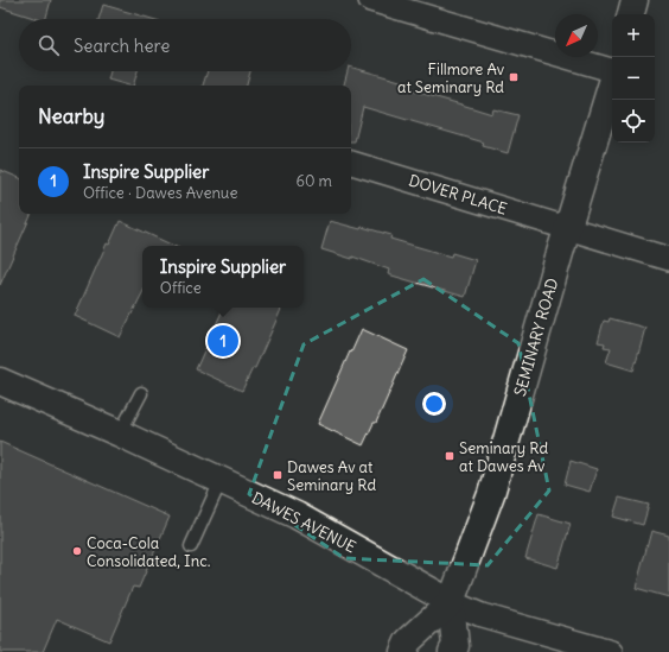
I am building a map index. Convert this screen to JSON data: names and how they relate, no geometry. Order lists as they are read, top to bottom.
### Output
{
  "streets": {
    "main road": ["SEMINARY ROAD", "DAWES AVENUE"],
    "street": ["DOVER PLACE"]
  },
  "crossings": [
    ["DOVER PLACE", "SEMINARY ROAD"],
    ["SEMINARY ROAD", "DAWES AVENUE"]
  ],
  "places": {
    "transit": ["Fillmore Av at Seminary Rd", "Seminary Rd at Dawes Av", "Dawes Av at Seminary Rd"],
    "other": ["Coca-Cola Consolidated, Inc."]
  },
  "north": "bottom left",
  "page": {
    "map_buttons": ["+", "−"],
    "search": "Search here",
    "heading": "Nearby",
    "list": [
      {
        "mark": "1",
        "name": "Inspire Supplier",
        "note": "Office · Dawes Avenue",
        "value": "60 m"
      }
    ],
    "popup": ["Inspire Supplier", "Office"],
    "pins": "1"
  }
}
